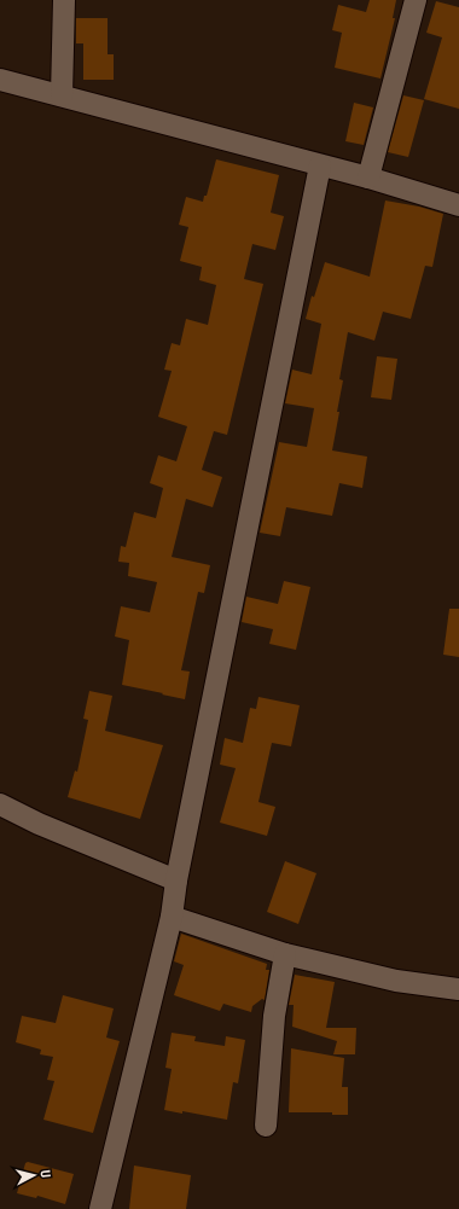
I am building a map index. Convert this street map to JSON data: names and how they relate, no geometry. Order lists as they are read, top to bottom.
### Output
{
  "north": "right"
}
